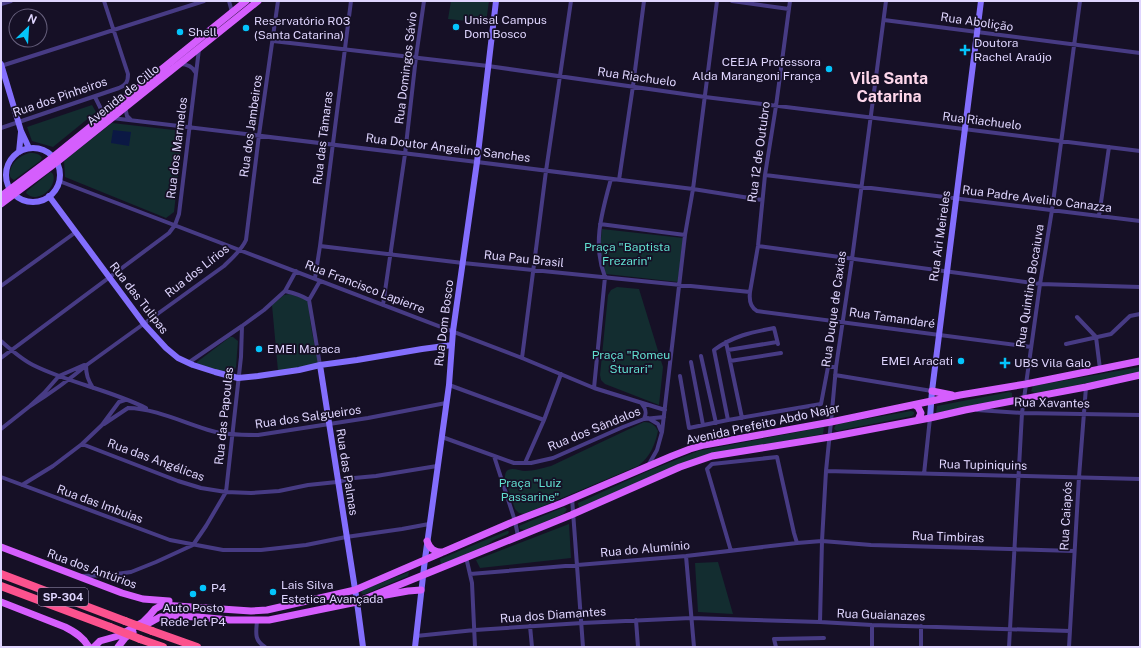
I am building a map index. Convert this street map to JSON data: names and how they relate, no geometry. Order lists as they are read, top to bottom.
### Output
{
  "streets": {
    "highway": ["SP-304"],
    "main road": [
      "Avenida de Cillo",
      "Rua Ari Meireles",
      "Rua das Tulipas",
      "Rua Dom Bosco",
      "Avenida Prefeito Abdo Najar",
      "Rua das Palmas",
      "Rua dos Antúrios"
    ],
    "street": [
      "Rua Abolição",
      "Rua Domingos Sávio",
      "Rua Riachuelo",
      "Rua dos Pinheiros",
      "Rua dos Jambeiros",
      "Rua das Tâmaras",
      "Rua dos Marmelos",
      "Rua Doutor Angelino Sanches",
      "Rua 12 de Outubro",
      "Rua Padre Avelino Canazza",
      "Rua Pau Brasil",
      "Rua dos Lírios",
      "Rua Quintino Bocaiuva",
      "Rua Francisco Lapierre",
      "Rua Duque de Caxias",
      "Rua Tamandaré",
      "Rua Xavantes",
      "Rua das Papoulas",
      "Rua dos Salgueiros",
      "Rua dos Sândalos",
      "Rua das Angélicas",
      "Rua Tupiniquins",
      "Rua das Imbuias",
      "Rua Caiapós",
      "Rua Timbiras",
      "Rua do Alumínio",
      "Rua dos Diamantes",
      "Rua Guaianazes"
    ]
  },
  "crossings": [
    ["Rua Abolição", "Rua Ari Meireles"],
    ["Rua Abolição", "Rua Quintino Bocaiuva"],
    ["Rua Abolição", "Rua Duque de Caxias"],
    ["Rua Domingos Sávio", "Rua Riachuelo"],
    ["Rua Domingos Sávio", "Rua Doutor Angelino Sanches"],
    ["Rua Domingos Sávio", "Rua Pau Brasil"],
    ["Rua Domingos Sávio", "Rua Francisco Lapierre"],
    ["Rua Riachuelo", "Rua dos Jambeiros"],
    ["Rua Riachuelo", "Rua das Tâmaras"],
    ["Rua Riachuelo", "Rua 12 de Outubro"],
    ["Rua Riachuelo", "Rua Ari Meireles"],
    ["Rua Riachuelo", "Rua Quintino Bocaiuva"],
    ["Rua Riachuelo", "Rua Duque de Caxias"],
    ["Rua Riachuelo", "Rua Dom Bosco"],
    ["Avenida de Cillo", "Rua dos Marmelos"],
    ["Avenida de Cillo", "Rua Doutor Angelino Sanches"],
    ["Rua dos Jambeiros", "Rua Doutor Angelino Sanches"],
    ["Rua dos Jambeiros", "Rua dos Lírios"],
    ["Rua dos Jambeiros", "Rua Francisco Lapierre"],
    ["Rua das Tâmaras", "Rua Doutor Angelino Sanches"],
    ["Rua das Tâmaras", "Rua Pau Brasil"],
    ["Rua das Tâmaras", "Rua Francisco Lapierre"],
    ["Rua dos Marmelos", "Rua Doutor Angelino Sanches"],
    ["Rua dos Marmelos", "Rua Francisco Lapierre"],
    ["Rua Doutor Angelino Sanches", "Rua 12 de Outubro"],
    ["Rua Doutor Angelino Sanches", "Rua Dom Bosco"],
    ["Rua 12 de Outubro", "Rua Padre Avelino Canazza"],
    ["Rua 12 de Outubro", "Rua Pau Brasil"],
    ["Rua 12 de Outubro", "Rua Tamandaré"],
    ["Rua Padre Avelino Canazza", "Rua Ari Meireles"],
    ["Rua Padre Avelino Canazza", "Rua Quintino Bocaiuva"],
    ["Rua Padre Avelino Canazza", "Rua Duque de Caxias"],
    ["Rua Ari Meireles", "Rua Tamandaré"],
    ["Rua Ari Meireles", "Avenida Prefeito Abdo Najar"],
    ["Rua Ari Meireles", "Rua Tupiniquins"],
    ["Rua Pau Brasil", "Rua Dom Bosco"],
    ["Rua dos Lírios", "Rua Francisco Lapierre"],
    ["Rua dos Lírios", "Rua das Tulipas"],
    ["Rua dos Lírios", "Rua dos Salgueiros"],
    ["Rua Quintino Bocaiuva", "Rua Tamandaré"],
    ["Rua Quintino Bocaiuva", "Rua Xavantes"],
    ["Rua Quintino Bocaiuva", "Avenida Prefeito Abdo Najar"],
    ["Rua Quintino Bocaiuva", "Rua Tupiniquins"],
    ["Rua Quintino Bocaiuva", "Rua Timbiras"],
    ["Rua Quintino Bocaiuva", "Rua Guaianazes"],
    ["Rua Francisco Lapierre", "Rua Dom Bosco"],
    ["Rua das Tulipas", "Rua Dom Bosco"],
    ["Rua das Tulipas", "Rua das Papoulas"],
    ["Rua das Tulipas", "Rua das Palmas"],
    ["Rua Duque de Caxias", "Rua Tamandaré"],
    ["Rua Duque de Caxias", "Avenida Prefeito Abdo Najar"],
    ["Rua Duque de Caxias", "Rua Tupiniquins"],
    ["Rua Duque de Caxias", "Rua Timbiras"],
    ["Rua Duque de Caxias", "Rua do Alumínio"],
    ["Rua Duque de Caxias", "Rua Guaianazes"],
    ["Rua Dom Bosco", "Rua dos Salgueiros"],
    ["Rua Dom Bosco", "Avenida Prefeito Abdo Najar"],
    ["Rua Dom Bosco", "Rua dos Sândalos"],
    ["Rua Dom Bosco", "Rua das Angélicas"],
    ["Rua Dom Bosco", "Rua das Imbuias"],
    ["Rua Dom Bosco", "Rua dos Diamantes"],
    ["Rua Xavantes", "Avenida Prefeito Abdo Najar"],
    ["Rua Xavantes", "Rua Caiapós"],
    ["Rua das Papoulas", "Rua dos Salgueiros"],
    ["Rua das Papoulas", "Rua das Angélicas"],
    ["Rua das Papoulas", "Rua das Imbuias"],
    ["Rua dos Salgueiros", "Rua das Palmas"],
    ["Avenida Prefeito Abdo Najar", "Rua das Palmas"],
    ["Avenida Prefeito Abdo Najar", "Rua Caiapós"],
    ["Avenida Prefeito Abdo Najar", "Rua dos Antúrios"],
    ["Rua das Angélicas", "Rua das Palmas"],
    ["Rua Tupiniquins", "Rua Caiapós"],
    ["Rua das Palmas", "Rua das Imbuias"],
    ["Rua Caiapós", "Rua Timbiras"],
    ["Rua Caiapós", "Rua Guaianazes"],
    ["Rua Timbiras", "Rua do Alumínio"],
    ["Rua dos Diamantes", "Rua Guaianazes"]
  ],
  "districts": ["Vila Santa Catarina"],
  "parks": ["Praça \"Baptista Frezarin\"", "Praça \"Romeu Sturari\"", "Praça \"Luiz Passarine\""],
  "places": {
    "other": [
      "Unisal Campus Dom Bosco",
      "Reservatório R03 (Santa Catarina)",
      "Shell",
      "CEEJA Professora Alda Marangoni França",
      "EMEI Maraca",
      "EMEI Aracati",
      "P4",
      "Lais Silva Estetica Avançada",
      "Auto Posto Rede Jet P4"
    ],
    "health": ["Doutora Rachel Araújo", "UBS Vila Galo"]
  },
  "north": "top right"
}
